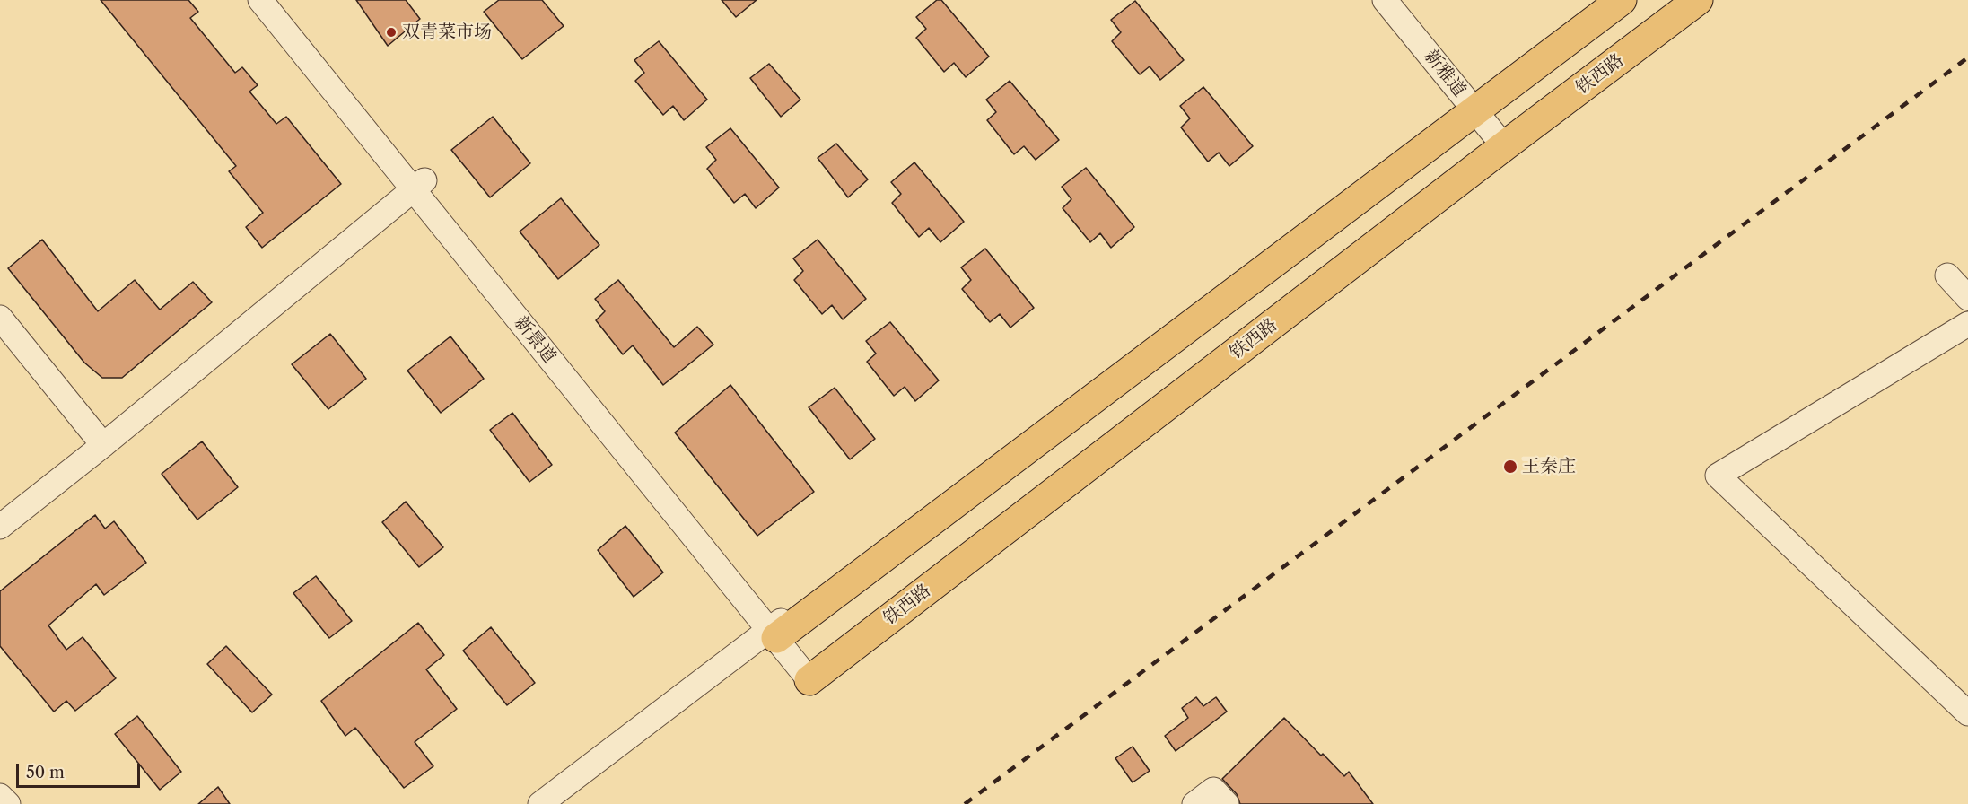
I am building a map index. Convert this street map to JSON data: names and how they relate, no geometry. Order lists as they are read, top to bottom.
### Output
{
  "streets": {
    "main road": ["铁西路"],
    "street": ["新雅道", "新景道"]
  },
  "crossings": [
    ["新雅道", "铁西路"],
    ["铁西路", "新景道"]
  ],
  "places": ["双青菜市场", "王秦庄"],
  "scale_bar": "50 m"
}
